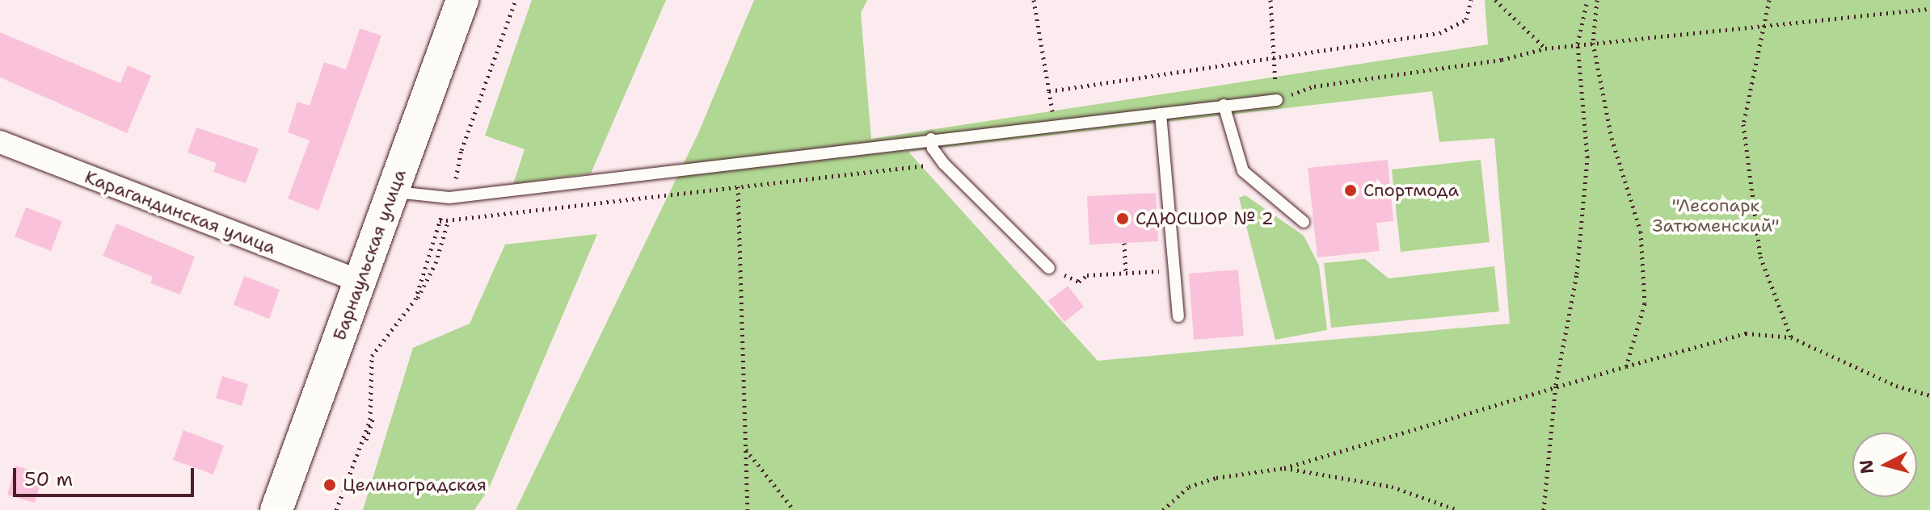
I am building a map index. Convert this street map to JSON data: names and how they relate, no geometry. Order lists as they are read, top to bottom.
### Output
{
  "streets": {
    "street": ["Карагандинская улица", "Барнаульская улица"]
  },
  "crossings": [
    ["Карагандинская улица", "Барнаульская улица"]
  ],
  "parks": ["\"Лесопарк Затюменский\""],
  "places": ["Спортмода", "СДЮСШОР № 2", "Целиноградская"],
  "scale_bar": "50 m",
  "north": "left"
}
